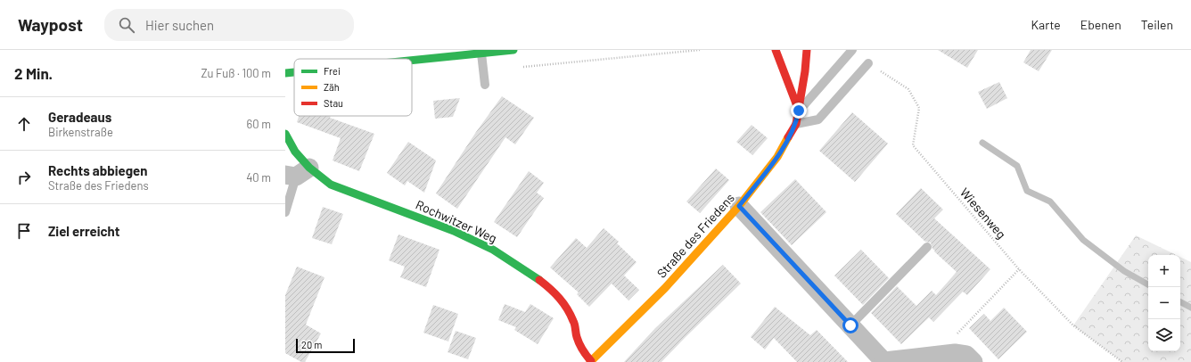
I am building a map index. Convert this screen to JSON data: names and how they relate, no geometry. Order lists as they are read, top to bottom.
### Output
{
  "streets": {
    "street": ["Rochwitzer Weg", "Straße des Friedens"],
    "path": ["Wiesenweg"]
  },
  "crossings": [
    ["Rochwitzer Weg", "Straße des Friedens"]
  ],
  "legend": ["Frei", "Zäh", "Stau"],
  "scale_bar": "20 m",
  "page": {
    "header": "Waypost",
    "search": "Hier suchen",
    "nav": ["Karte", "Ebenen", "Teilen"],
    "heading": ["2 Min.", "Zu Fuß · 100 m"],
    "list": [
      ["Geradeaus", "Birkenstraße", "60 m"],
      ["Rechts abbiegen", "Straße des Friedens", "40 m"],
      "Ziel erreicht"
    ],
    "map_buttons": ["+", "−"],
    "scale": "20 m"
  }
}
